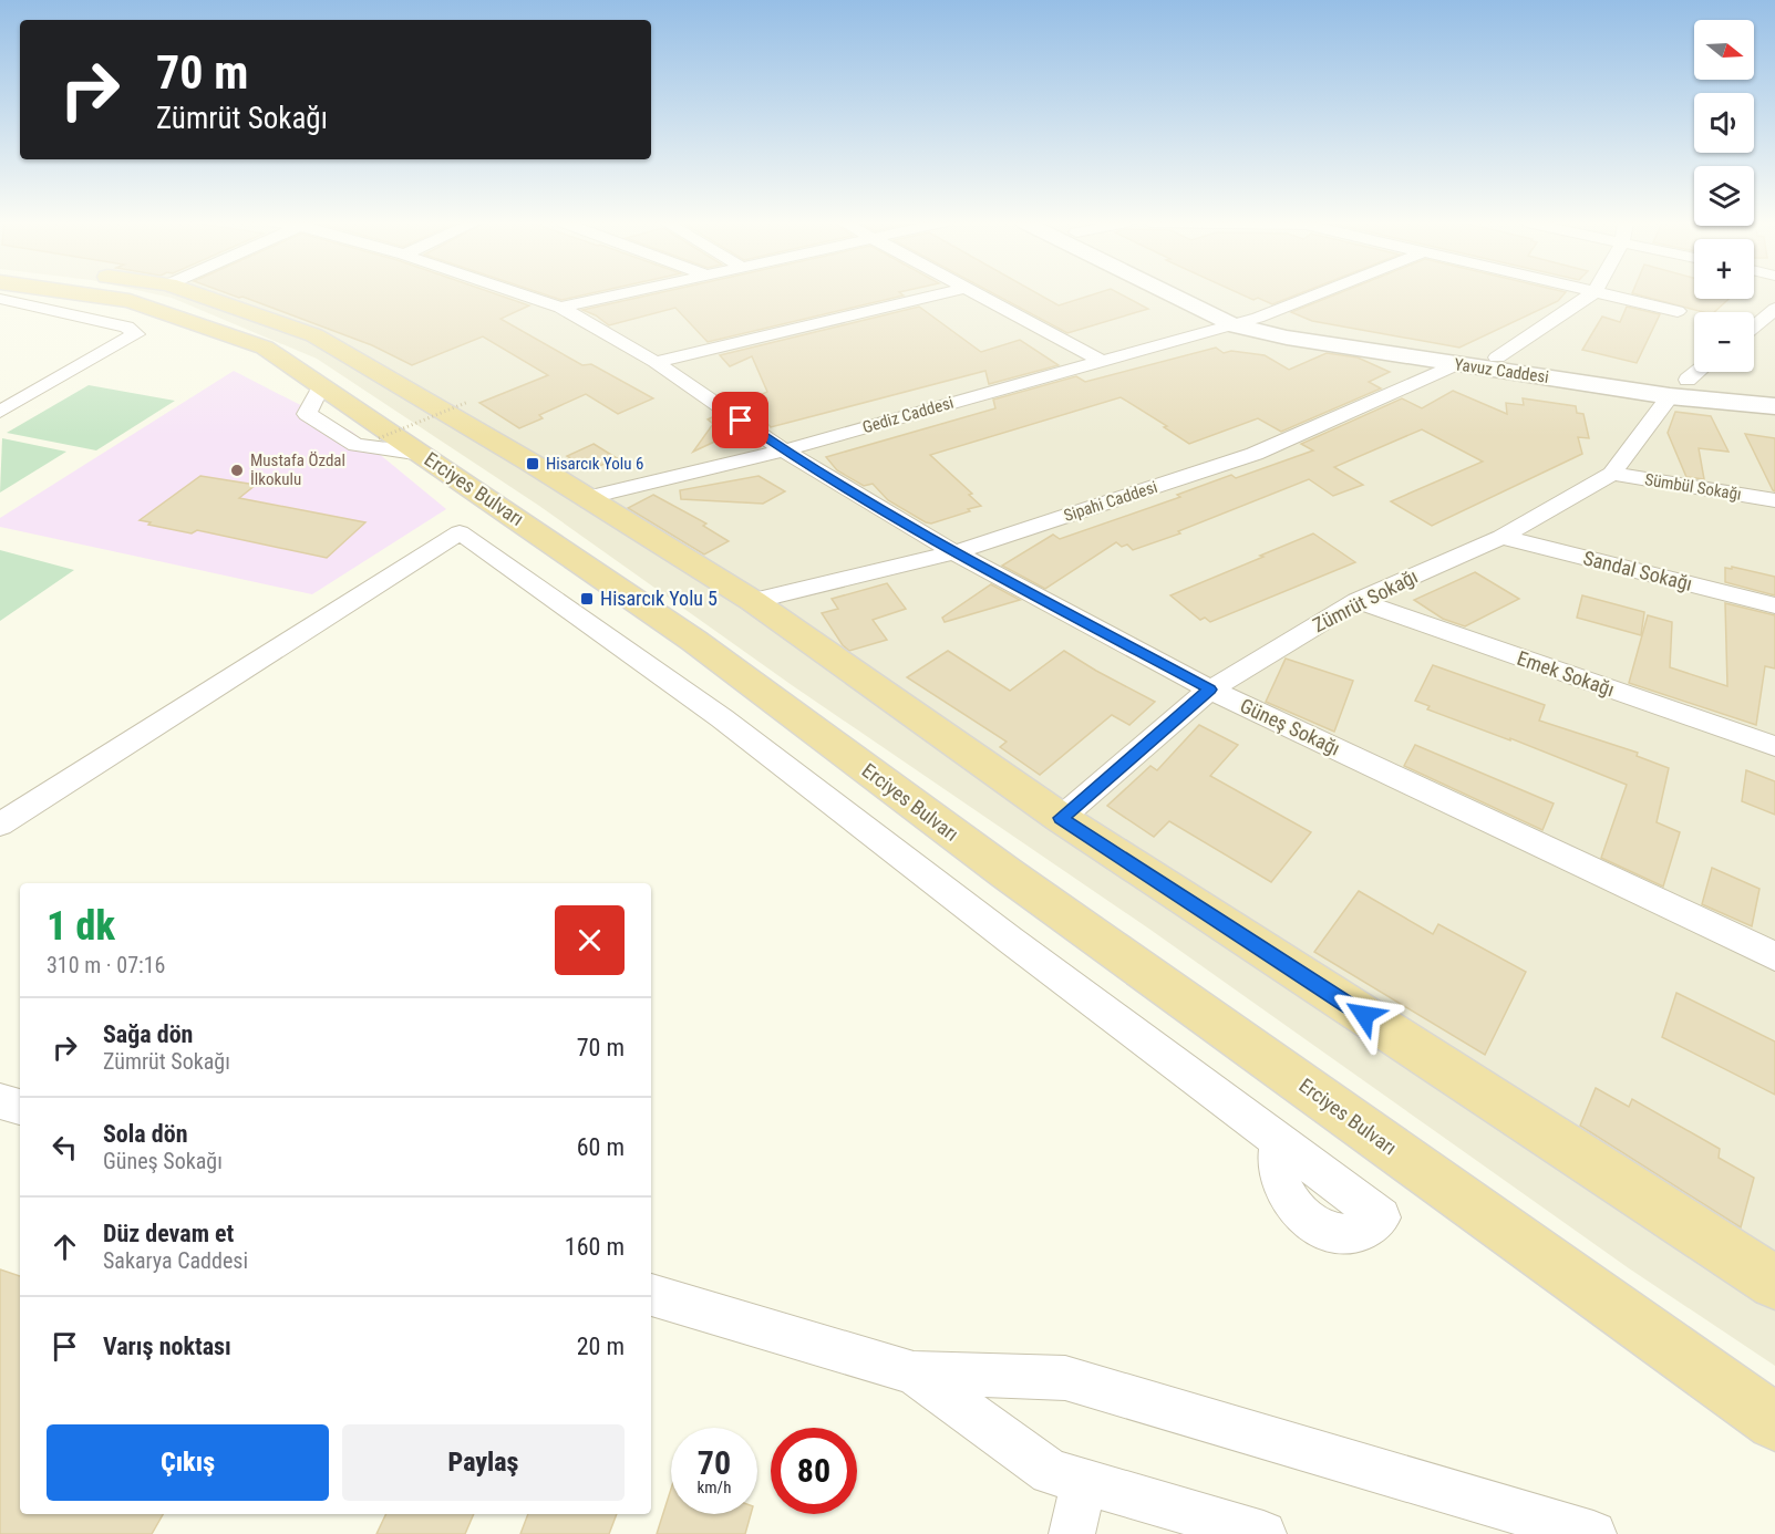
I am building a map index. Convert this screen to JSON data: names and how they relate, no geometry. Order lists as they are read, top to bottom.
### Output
{
  "streets": {
    "highway": ["Erciyes Bulvarı"],
    "street": [
      "Yavuz Caddesi",
      "Gediz Caddesi",
      "Sümbül Sokağı",
      "Sipahi Caddesi",
      "Sandal Sokağı",
      "Zümrüt Sokağı",
      "Emek Sokağı",
      "Güneş Sokağı"
    ]
  },
  "crossings": [
    ["Yavuz Caddesi", "Gediz Caddesi"],
    ["Yavuz Caddesi", "Sipahi Caddesi"],
    ["Yavuz Caddesi", "Zümrüt Sokağı"],
    ["Gediz Caddesi", "Güneş Sokağı"],
    ["Sümbül Sokağı", "Zümrüt Sokağı"],
    ["Sipahi Caddesi", "Güneş Sokağı"],
    ["Sandal Sokağı", "Zümrüt Sokağı"],
    ["Zümrüt Sokağı", "Emek Sokağı"],
    ["Zümrüt Sokağı", "Güneş Sokağı"]
  ],
  "places": {
    "transit": ["Hisarcık Yolu 6", "Hisarcık Yolu 5"],
    "other": ["Mustafa Özdal İlkokulu"]
  },
  "north": "right",
  "page": {
    "map_buttons": ["+", "−"],
    "turn": ["70 m", "Zümrüt Sokağı"],
    "heading": ["1 dk", "310 m · 07:16"],
    "list": [
      {
        "name": "Sağa dön",
        "note": "Zümrüt Sokağı",
        "value": "70 m"
      },
      {
        "name": "Sola dön",
        "note": "Güneş Sokağı",
        "value": "60 m"
      },
      {
        "name": "Düz devam et",
        "note": "Sakarya Caddesi",
        "value": "160 m"
      },
      {
        "name": "Varış noktası",
        "value": "20 m"
      }
    ],
    "buttons": ["Çıkış", "Paylaş"],
    "speed": "70 km/h",
    "limit": "80"
  }
}
